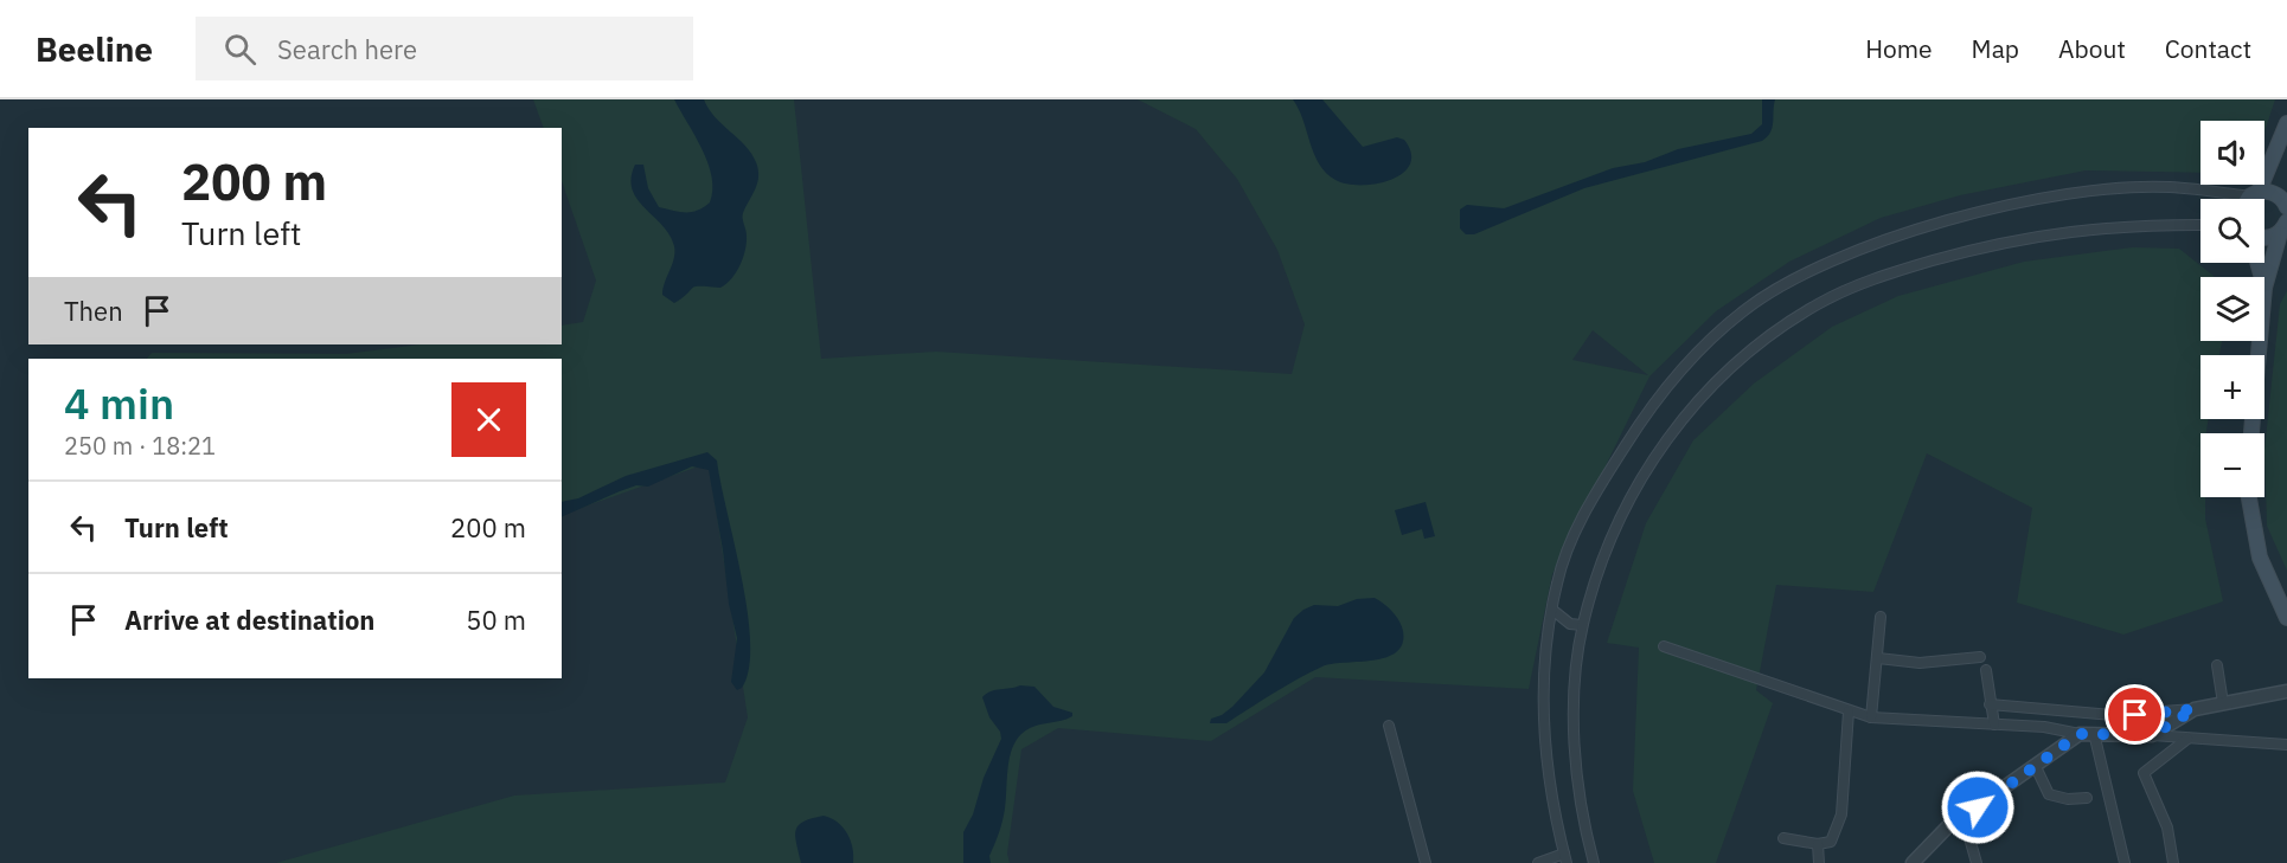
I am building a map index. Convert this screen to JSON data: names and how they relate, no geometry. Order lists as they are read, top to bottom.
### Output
{
  "page": {
    "header": "Beeline",
    "search": "Search here",
    "nav": [
      "Home",
      "Map",
      "About",
      "Contact"
    ],
    "map_buttons": ["+", "−"],
    "turn": ["200 m", "Turn left"],
    "then": "Then",
    "heading": ["4 min", "250 m · 18:21"],
    "list": [
      {
        "name": "Turn left",
        "value": "200 m"
      },
      {
        "name": "Arrive at destination",
        "value": "50 m"
      }
    ]
  }
}
